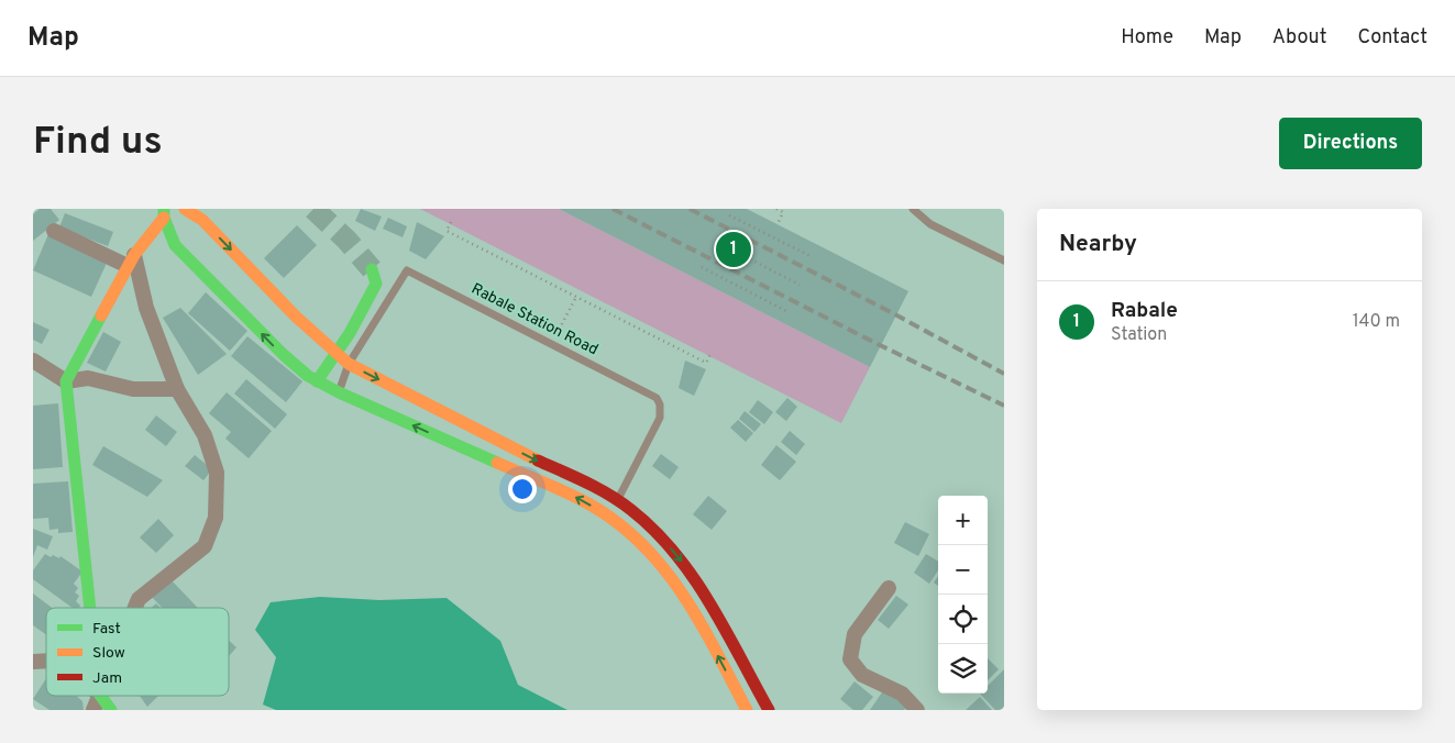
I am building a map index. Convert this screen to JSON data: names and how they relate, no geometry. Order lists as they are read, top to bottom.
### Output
{
  "streets": {
    "lane": ["Rabale Station Road"]
  },
  "legend": ["Fast", "Slow", "Jam"],
  "page": {
    "header": "Map",
    "nav": [
      "Home",
      "Map",
      "About",
      "Contact"
    ],
    "buttons": "Directions",
    "title": "Find us",
    "heading": "Nearby",
    "pins": "1",
    "list": [
      {
        "mark": "1",
        "name": "Rabale",
        "note": "Station",
        "value": "140 m"
      }
    ],
    "map_buttons": ["+", "−"]
  }
}
